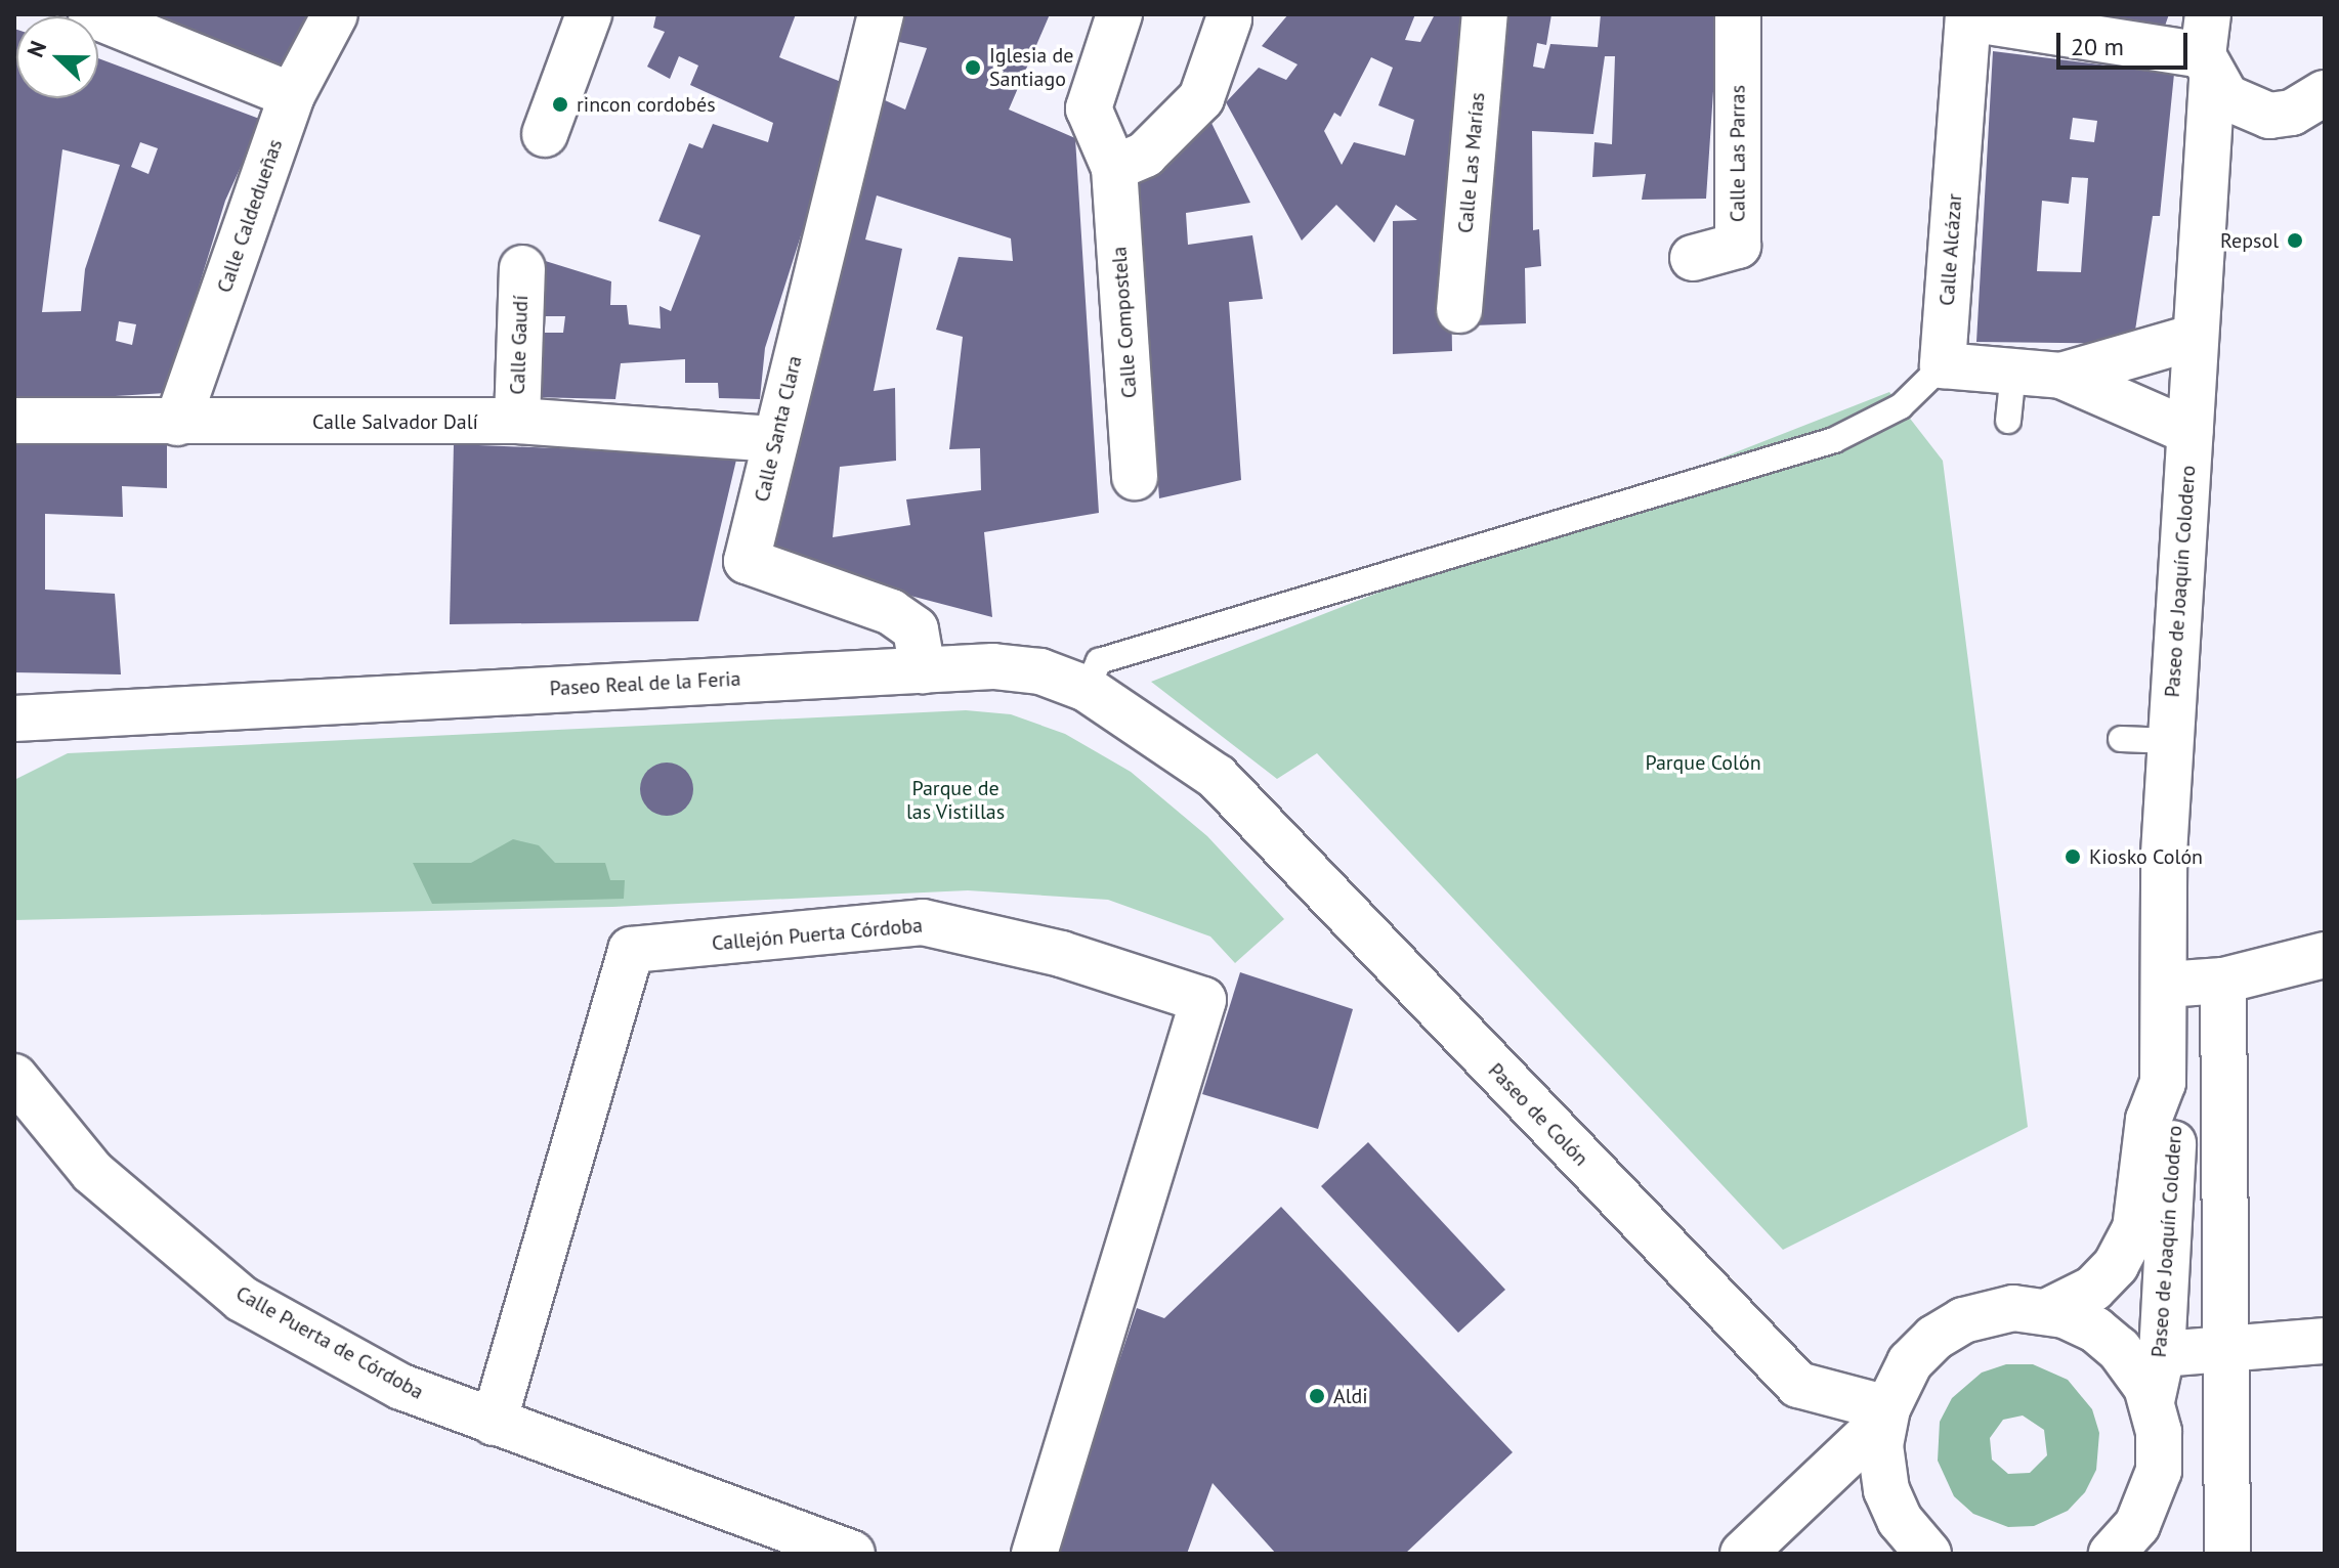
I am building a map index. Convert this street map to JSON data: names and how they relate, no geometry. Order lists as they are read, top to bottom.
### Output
{
  "streets": {
    "street": [
      "Calle Las Parras",
      "Calle Las Marías",
      "Calle Caldedueñas",
      "Calle Alcázar",
      "Calle Compostela",
      "Calle Gaudí",
      "Calle Salvador Dalí",
      "Calle Santa Clara",
      "Paseo de Joaquín Colodero",
      "Paseo Real de la Feria",
      "Callejón Puerta Córdoba",
      "Paseo de Colón",
      "Calle Puerta de Córdoba"
    ]
  },
  "crossings": [
    ["Calle Caldedueñas", "Calle Salvador Dalí"],
    ["Calle Gaudí", "Calle Salvador Dalí"],
    ["Calle Salvador Dalí", "Calle Santa Clara"],
    ["Calle Santa Clara", "Paseo Real de la Feria"],
    ["Paseo Real de la Feria", "Paseo de Colón"],
    ["Callejón Puerta Córdoba", "Calle Puerta de Córdoba"]
  ],
  "parks": ["Parque Colón", "Parque de las Vistillas"],
  "places": [
    "Iglesia de Santiago",
    "rincon cordobés",
    "Repsol",
    "Kiosko Colón",
    "Aldi"
  ],
  "scale_bar": "20 m",
  "north": "left"
}
